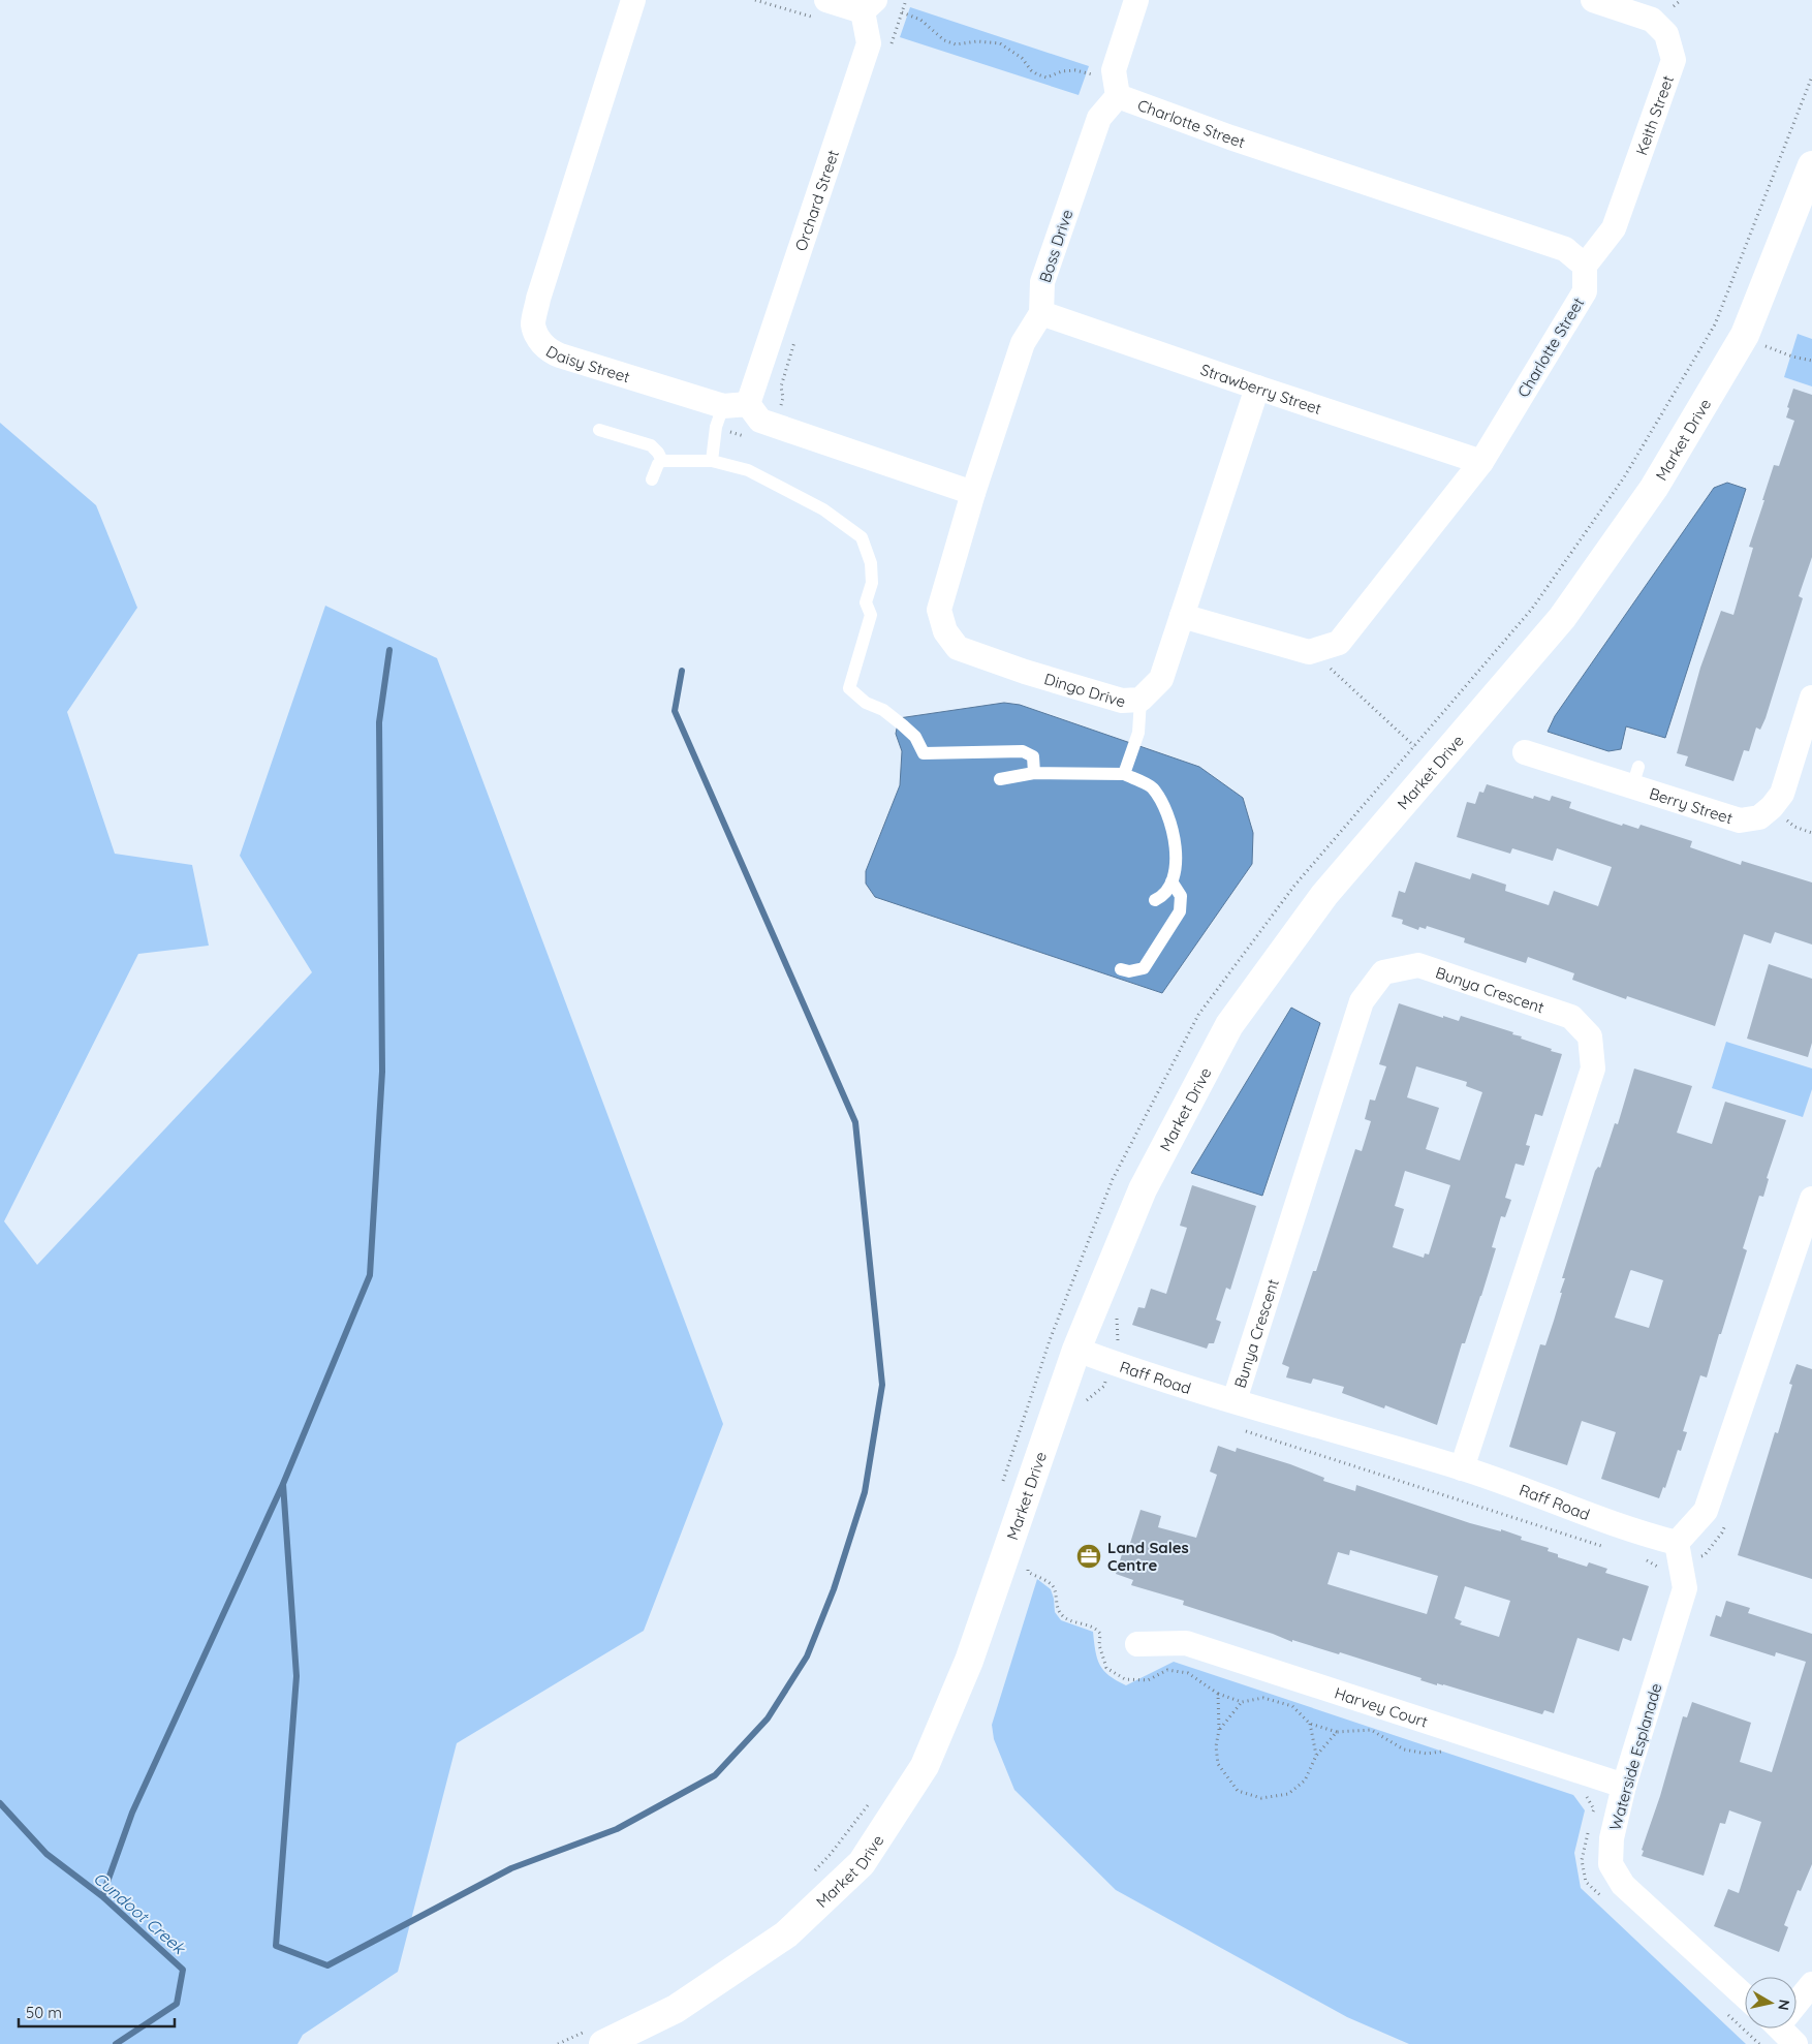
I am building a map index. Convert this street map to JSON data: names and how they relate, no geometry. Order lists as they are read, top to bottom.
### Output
{
  "streets": {
    "street": [
      "Keith Street",
      "Charlotte Street",
      "Orchard Street",
      "Boss Drive",
      "Daisy Street",
      "Strawberry Street",
      "Market Drive",
      "Dingo Drive",
      "Berry Street",
      "Bunya Crescent",
      "Raff Road",
      "Harvey Court",
      "Waterside Esplanade"
    ]
  },
  "crossings": [
    ["Keith Street", "Charlotte Street"],
    ["Charlotte Street", "Boss Drive"],
    ["Charlotte Street", "Strawberry Street"],
    ["Charlotte Street", "Dingo Drive"],
    ["Orchard Street", "Daisy Street"],
    ["Boss Drive", "Strawberry Street"],
    ["Boss Drive", "Dingo Drive"],
    ["Strawberry Street", "Dingo Drive"],
    ["Market Drive", "Raff Road"],
    ["Bunya Crescent", "Raff Road"],
    ["Raff Road", "Waterside Esplanade"],
    ["Harvey Court", "Waterside Esplanade"]
  ],
  "water": ["Cundoot Creek"],
  "places": {
    "office": ["Land Sales Centre"]
  },
  "scale_bar": "50 m",
  "north": "right"
}
